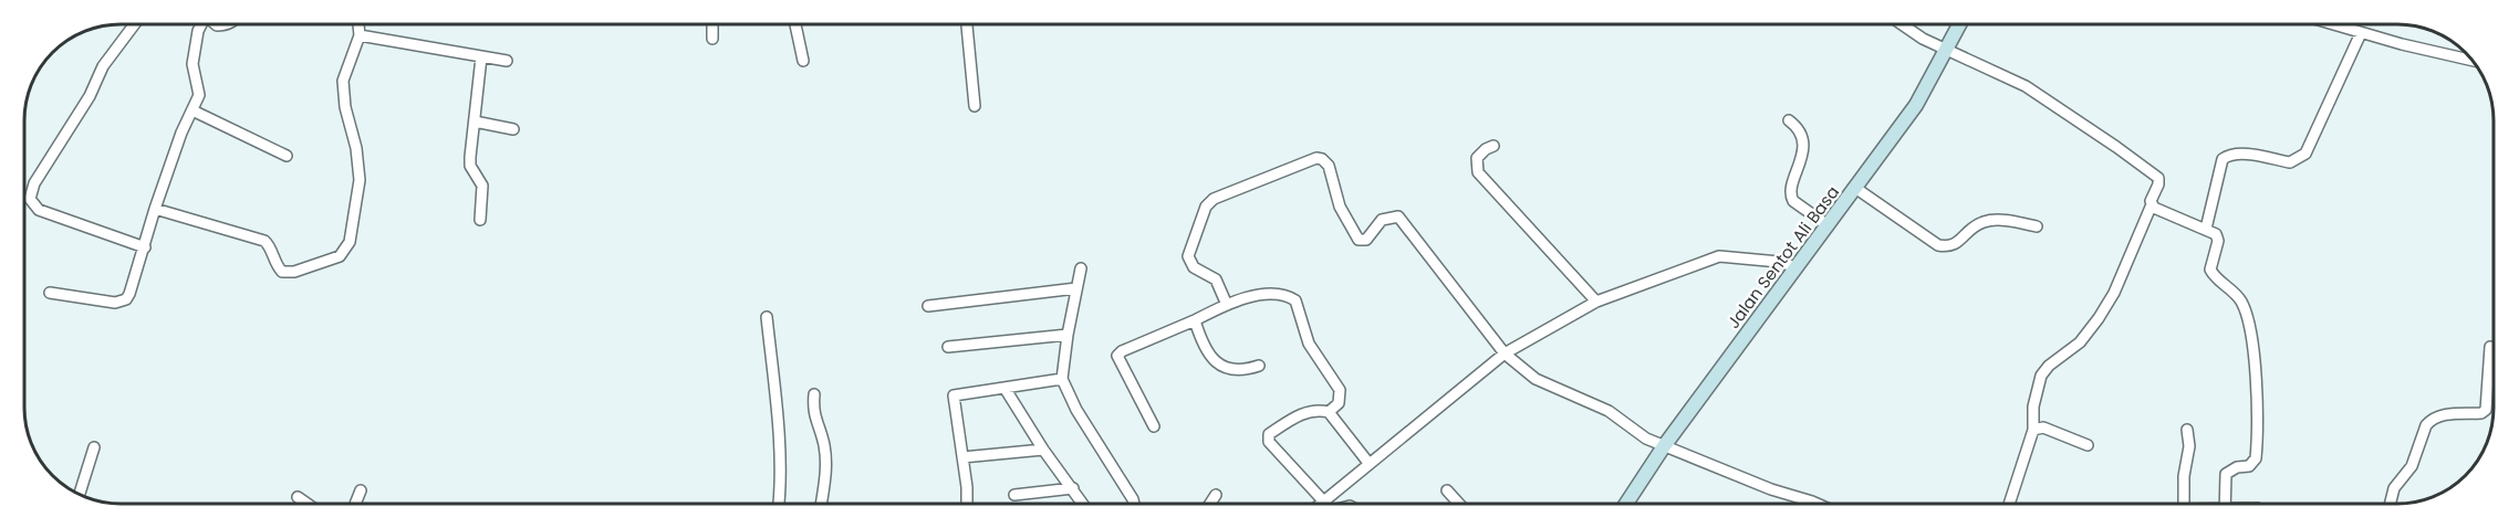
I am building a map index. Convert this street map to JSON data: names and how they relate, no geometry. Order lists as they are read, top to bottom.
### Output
{
  "streets": {
    "main road": ["Jalan Sentot Ali Basa"]
  }
}
